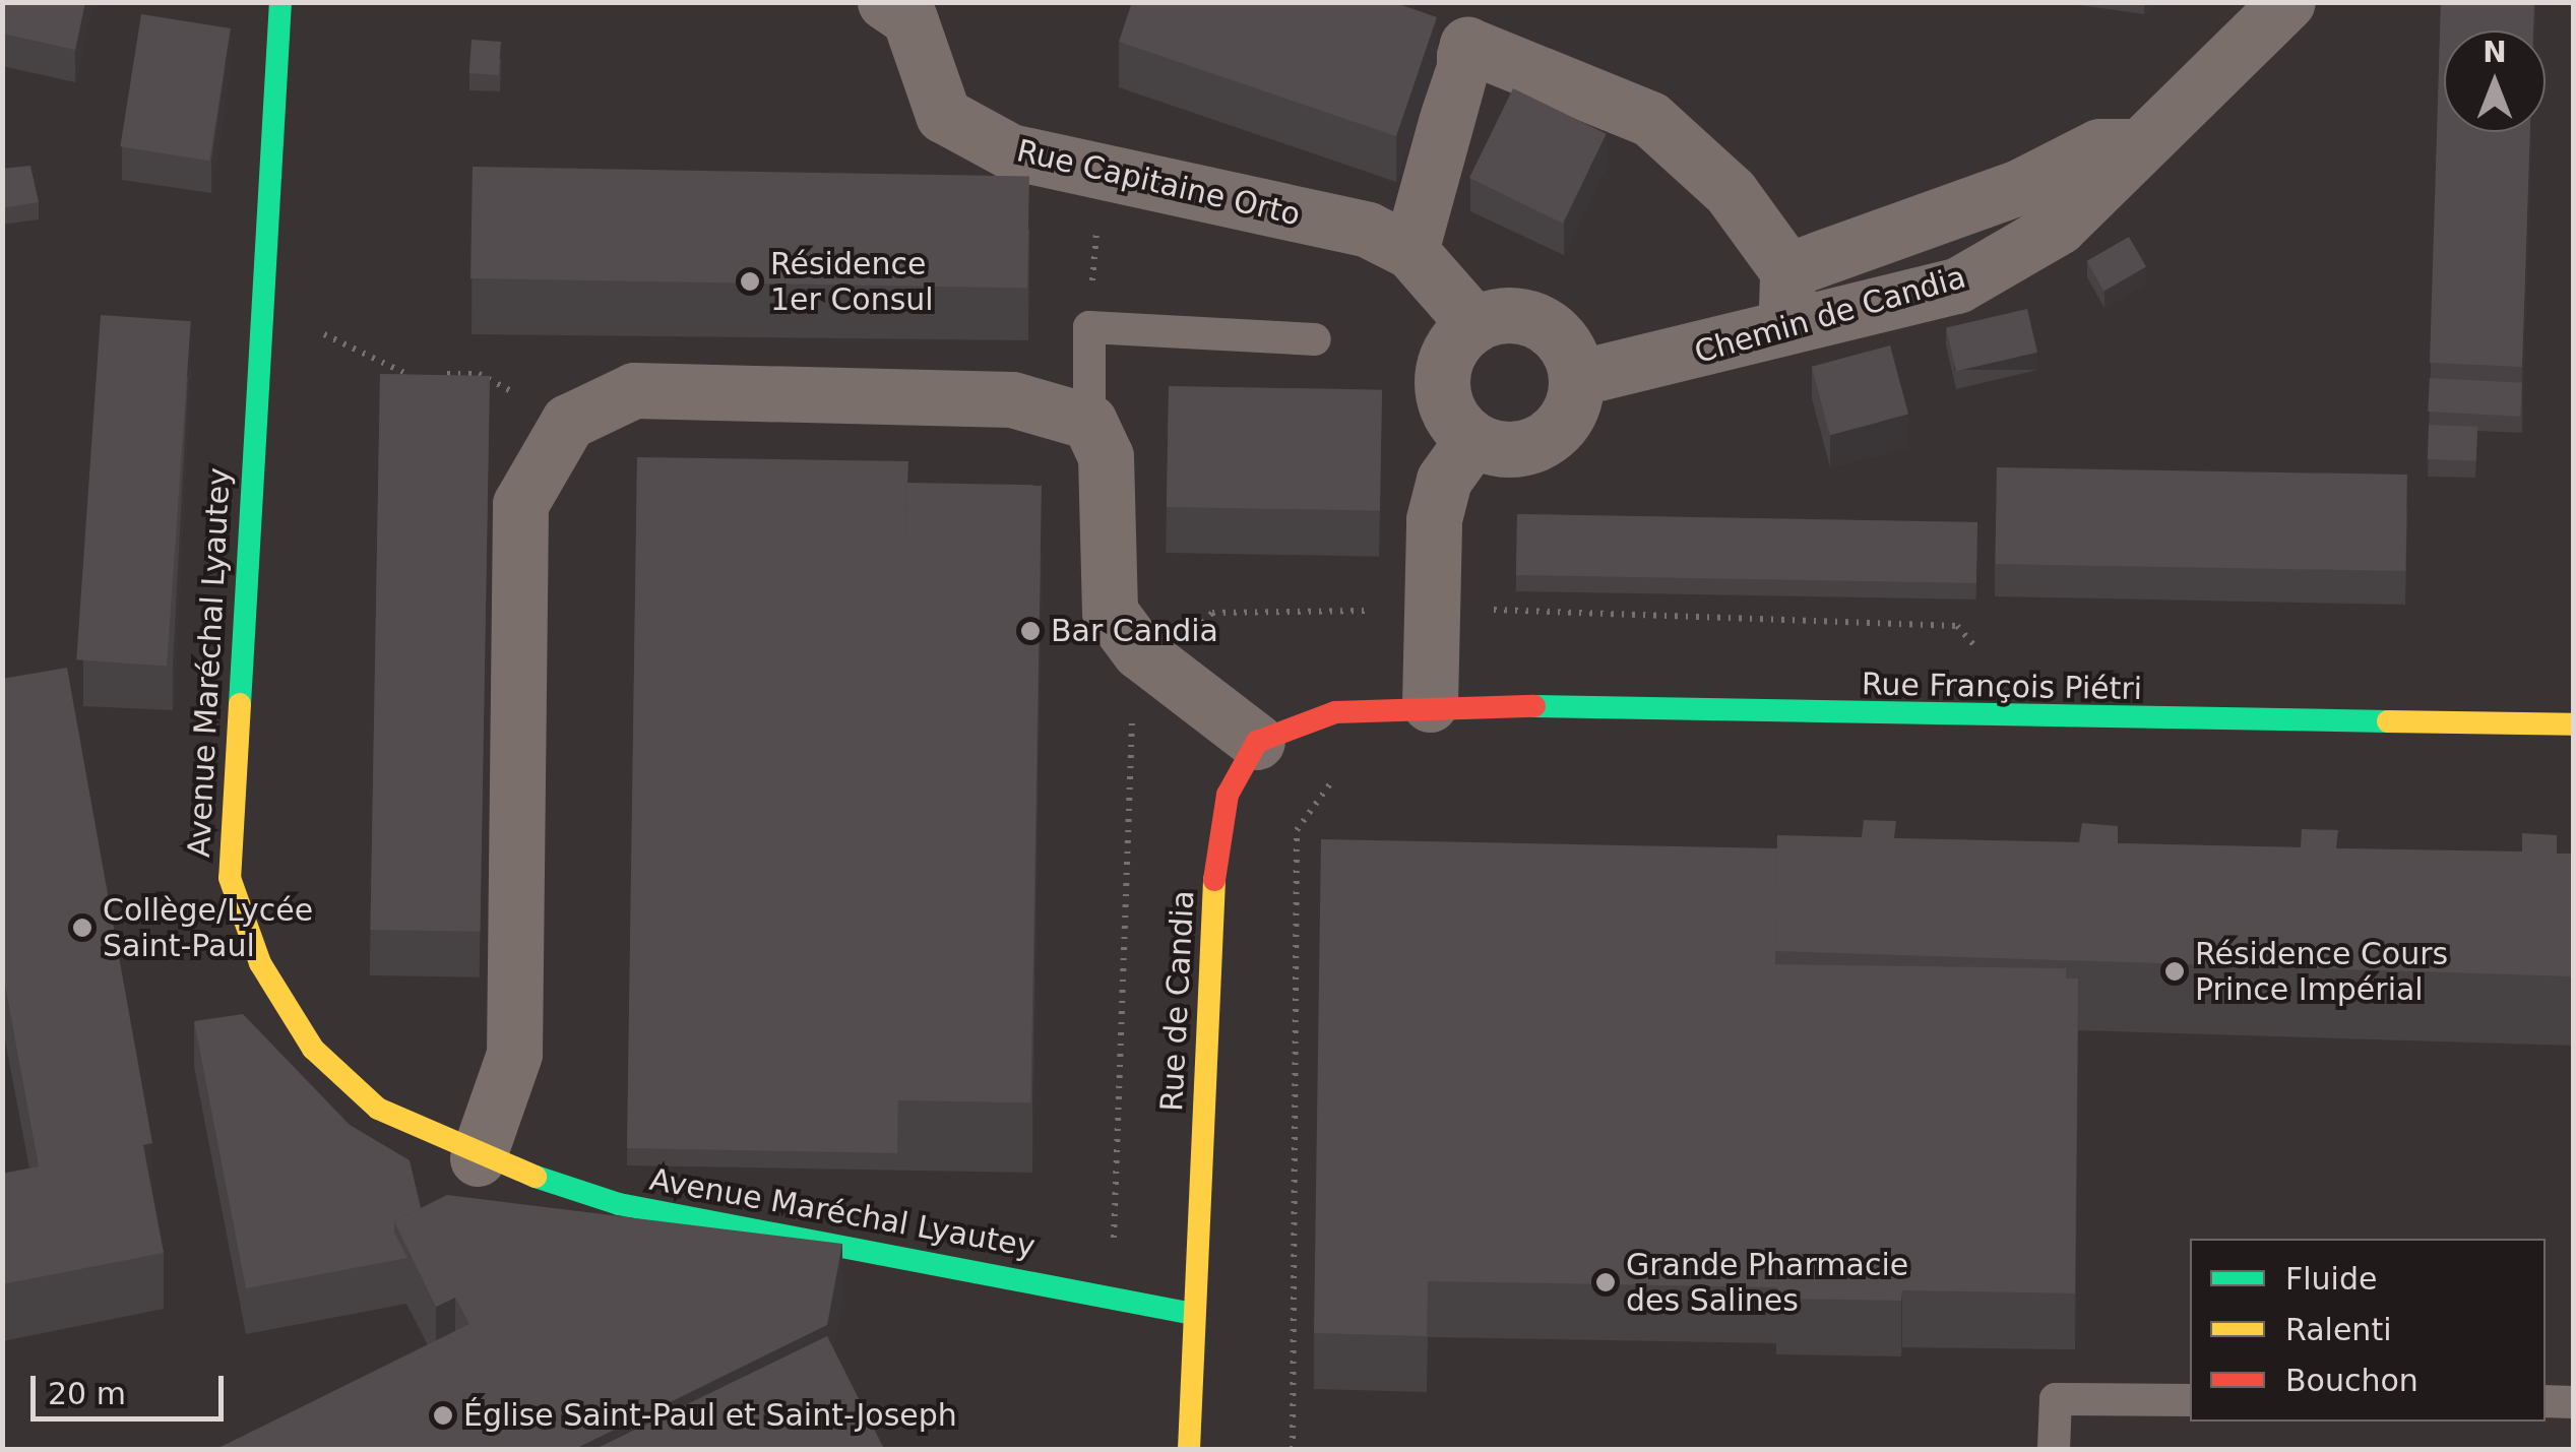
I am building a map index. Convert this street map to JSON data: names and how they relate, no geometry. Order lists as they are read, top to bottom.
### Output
{
  "streets": {
    "street": [
      "Rue Capitaine Orto",
      "Chemin de Candia",
      "Avenue Maréchal Lyautey",
      "Rue François Piétri",
      "Rue de Candia"
    ]
  },
  "crossings": [
    ["Rue Capitaine Orto", "Chemin de Candia"],
    ["Avenue Maréchal Lyautey", "Rue de Candia"]
  ],
  "places": [
    "Résidence 1er Consul",
    "Bar Candia",
    "Collège/Lycée Saint-Paul",
    "Résidence Cours Prince Impérial",
    "Grande Pharmacie des Salines",
    "Église Saint-Paul et Saint-Joseph"
  ],
  "legend": ["Fluide", "Ralenti", "Bouchon"],
  "scale_bar": "20 m",
  "north": "top"
}
